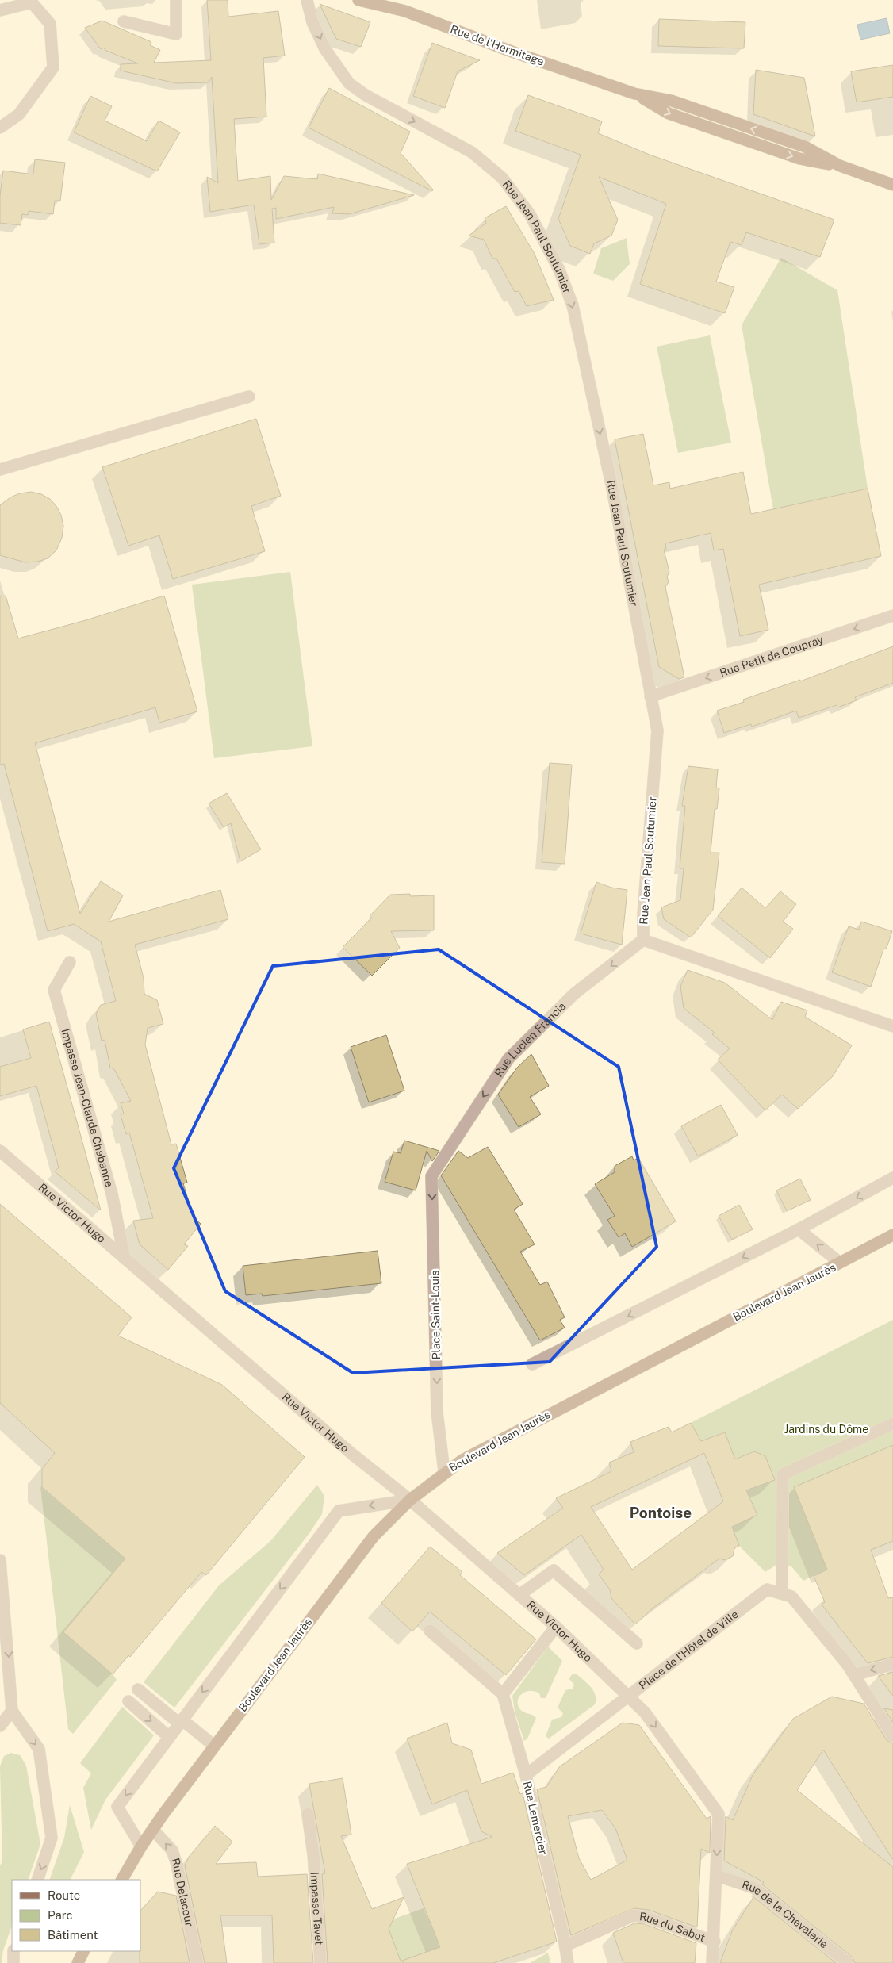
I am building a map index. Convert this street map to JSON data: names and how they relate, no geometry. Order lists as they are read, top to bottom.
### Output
{
  "streets": {
    "main road": ["Rue de l'Hermitage", "Boulevard Jean Jaurès"],
    "street": [
      "Rue Jean Paul Soutumier",
      "Rue Petit de Coupray",
      "Rue Lucien Francia",
      "Impasse Jean-Claude Chabanne",
      "Rue Victor Hugo",
      "Place Saint-Louis",
      "Place de l'Hôtel de Ville",
      "Rue Lemercier",
      "Rue Delacour",
      "Impasse Tavet",
      "Rue de la Chevalerie",
      "Rue du Sabot"
    ]
  },
  "crossings": [
    ["Rue Jean Paul Soutumier", "Rue Petit de Coupray"],
    ["Rue Jean Paul Soutumier", "Rue Lucien Francia"],
    ["Rue Lucien Francia", "Place Saint-Louis"],
    ["Impasse Jean-Claude Chabanne", "Rue Victor Hugo"],
    ["Rue Victor Hugo", "Boulevard Jean Jaurès"],
    ["Rue Victor Hugo", "Place de l'Hôtel de Ville"],
    ["Rue Victor Hugo", "Rue Lemercier"],
    ["Boulevard Jean Jaurès", "Place Saint-Louis"],
    ["Boulevard Jean Jaurès", "Rue Delacour"],
    ["Place de l'Hôtel de Ville", "Rue Lemercier"],
    ["Place de l'Hôtel de Ville", "Rue de la Chevalerie"],
    ["Rue Lemercier", "Rue du Sabot"]
  ],
  "one_way": [
    "Rue Jean Paul Soutumier",
    "Rue Petit de Coupray",
    "Rue Lucien Francia",
    "Place Saint-Louis",
    "Rue Delacour"
  ],
  "districts": ["Pontoise"],
  "parks": ["Jardins du Dôme"],
  "legend": ["Route", "Parc", "Bâtiment"]
}
